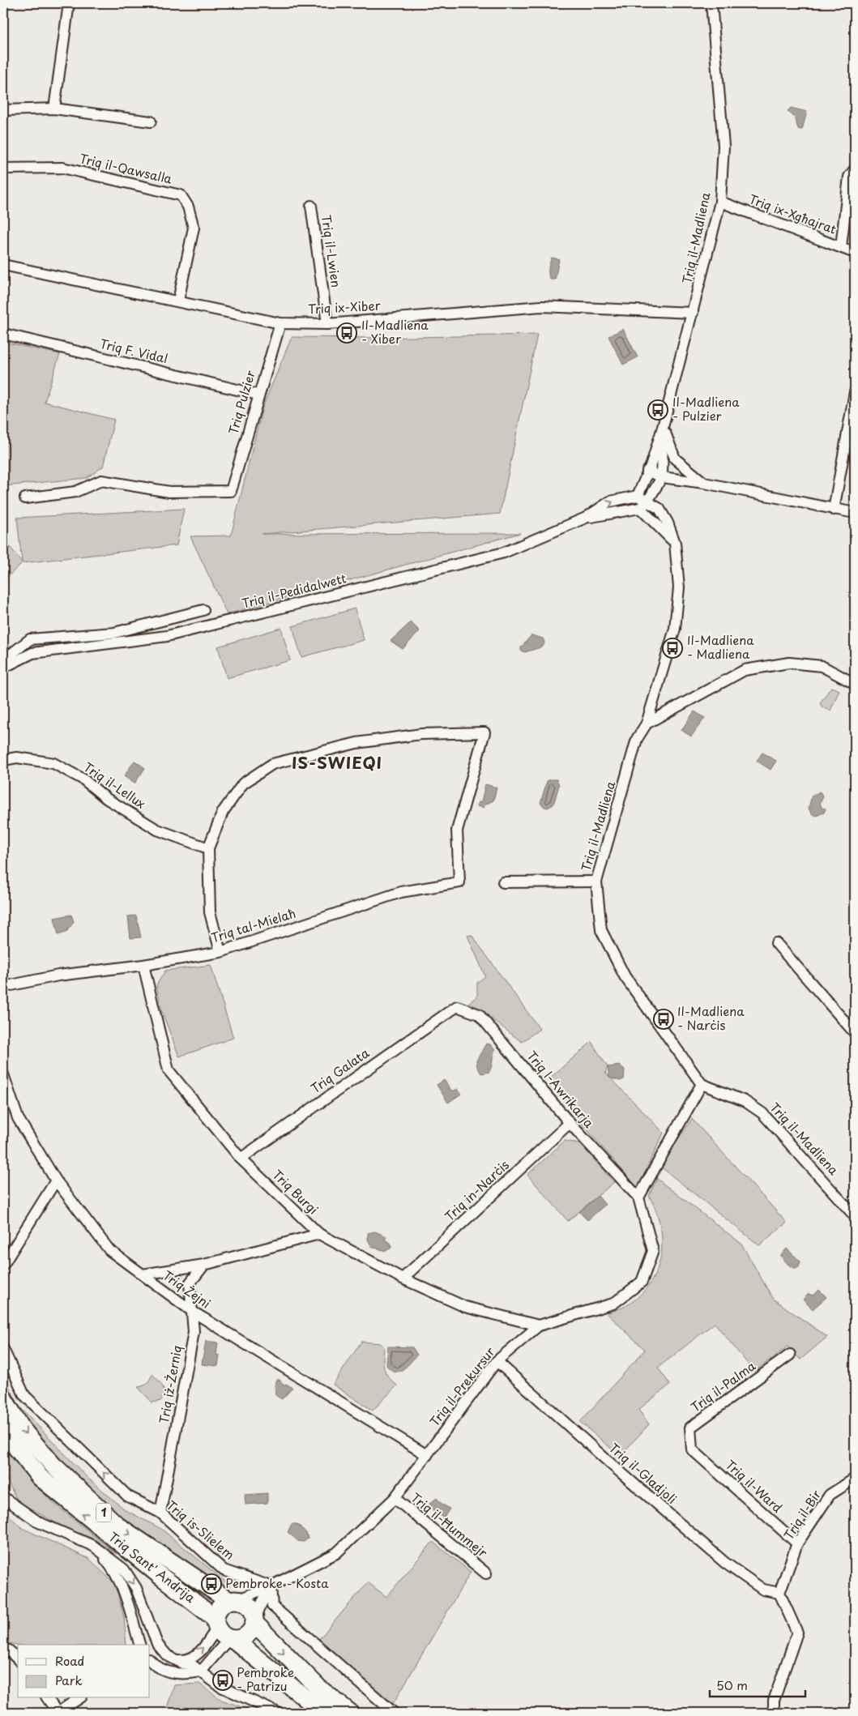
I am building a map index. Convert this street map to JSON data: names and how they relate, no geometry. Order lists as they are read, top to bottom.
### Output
{
  "streets": {
    "highway": ["1", "Triq Sant' Andrija"],
    "street": [
      "Triq il-Qawsalla",
      "Triq ix-Xgħajrat",
      "Triq il-Madliena",
      "Triq il-Lwien",
      "Triq ix-Xiber",
      "Triq F. Vidal",
      "Triq Pulzier",
      "Triq il-Pedidalwett",
      "Triq il-Lellux",
      "Triq tal-Mielaħ",
      "Triq Galata",
      "Triq l-Awrikarja",
      "Triq in-Narċis",
      "Triq Burgi",
      "Triq Żejni",
      "Triq iż-Żerniq",
      "Triq il-Prekursur",
      "Triq il-Palma",
      "Triq il-Gladjoli",
      "Triq il-Ward",
      "Triq il-Bir",
      "Triq il-Ħummejr",
      "Triq is-Slielem"
    ]
  },
  "crossings": [
    ["Triq il-Qawsalla", "Triq ix-Xiber"],
    ["Triq ix-Xgħajrat", "Triq il-Madliena"],
    ["Triq il-Madliena", "Triq ix-Xiber"],
    ["Triq il-Madliena", "Triq il-Pedidalwett"],
    ["Triq il-Lwien", "Triq ix-Xiber"],
    ["Triq ix-Xiber", "Triq Pulzier"],
    ["Triq F. Vidal", "Triq Pulzier"],
    ["Triq il-Lellux", "Triq tal-Mielaħ"],
    ["Triq tal-Mielaħ", "Triq Burgi"],
    ["Triq Galata", "Triq l-Awrikarja"],
    ["Triq Galata", "Triq Burgi"],
    ["Triq l-Awrikarja", "Triq in-Narċis"],
    ["Triq l-Awrikarja", "Triq il-Prekursur"],
    ["Triq in-Narċis", "Triq Burgi"],
    ["Triq Burgi", "Triq il-Prekursur"],
    ["Triq Żejni", "Triq iż-Żerniq"],
    ["Triq Żejni", "Triq il-Prekursur"],
    ["Triq iż-Żerniq", "Triq is-Slielem"],
    ["Triq il-Prekursur", "Triq il-Gladjoli"],
    ["Triq il-Prekursur", "Triq il-Ħummejr"],
    ["Triq il-Prekursur", "Triq is-Slielem"],
    ["Triq il-Prekursur", "Triq Sant' Andrija"],
    ["Triq il-Palma", "Triq il-Ward"],
    ["Triq il-Gladjoli", "Triq il-Bir"],
    ["Triq il-Ward", "Triq il-Bir"]
  ],
  "districts": ["IS-SWIEQI"],
  "places": {
    "bus stop": [
      "Il-Madliena - Xiber",
      "Il-Madliena - Pulzier",
      "Il-Madliena - Madliena",
      "Il-Madliena - Narċis",
      "Pembroke - Kosta",
      "Pembroke - Patrizu"
    ]
  },
  "legend": ["Road", "Park"],
  "scale_bar": "50 m"
}
